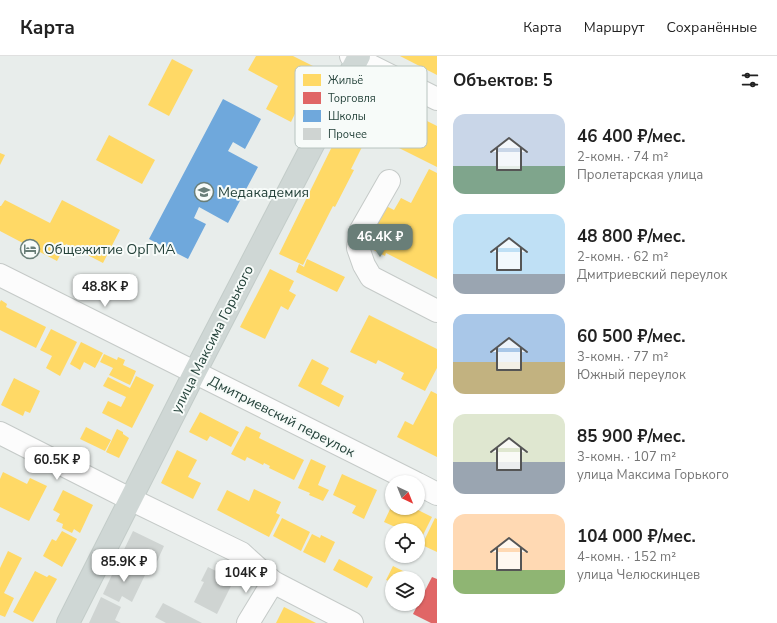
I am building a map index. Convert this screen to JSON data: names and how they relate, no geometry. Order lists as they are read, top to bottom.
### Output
{
  "streets": {
    "main road": ["улица Максима Горького"],
    "street": ["Дмитриевский переулок"]
  },
  "crossings": [
    ["улица Максима Горького", "Дмитриевский переулок"]
  ],
  "places": {
    "school or university": ["Медакадемия"],
    "hotel": ["Общежитие ОрГМА"]
  },
  "legend": [
    "Жильё",
    "Торговля",
    "Школы",
    "Прочее"
  ],
  "north": "bottom right",
  "page": {
    "header": "Карта",
    "nav": ["Карта", "Маршрут", "Сохранённые"],
    "heading": "Объектов: 5",
    "list": [
      {
        "name": "46 400 ₽/мес.",
        "note": "2-комн. · 74 m² · Пролетарская улица"
      },
      {
        "name": "48 800 ₽/мес.",
        "note": "2-комн. · 62 m² · Дмитриевский переулок"
      },
      {
        "name": "60 500 ₽/мес.",
        "note": "3-комн. · 77 m² · Южный переулок"
      },
      {
        "name": "85 900 ₽/мес.",
        "note": "3-комн. · 107 m² · улица Максима Горького"
      },
      {
        "name": "104 000 ₽/мес.",
        "note": "4-комн. · 152 m² · улица Челюскинцев"
      }
    ],
    "price": [
      "46.4K ₽",
      "48.8K ₽",
      "60.5K ₽",
      "85.9K ₽",
      "104K ₽"
    ]
  }
}
